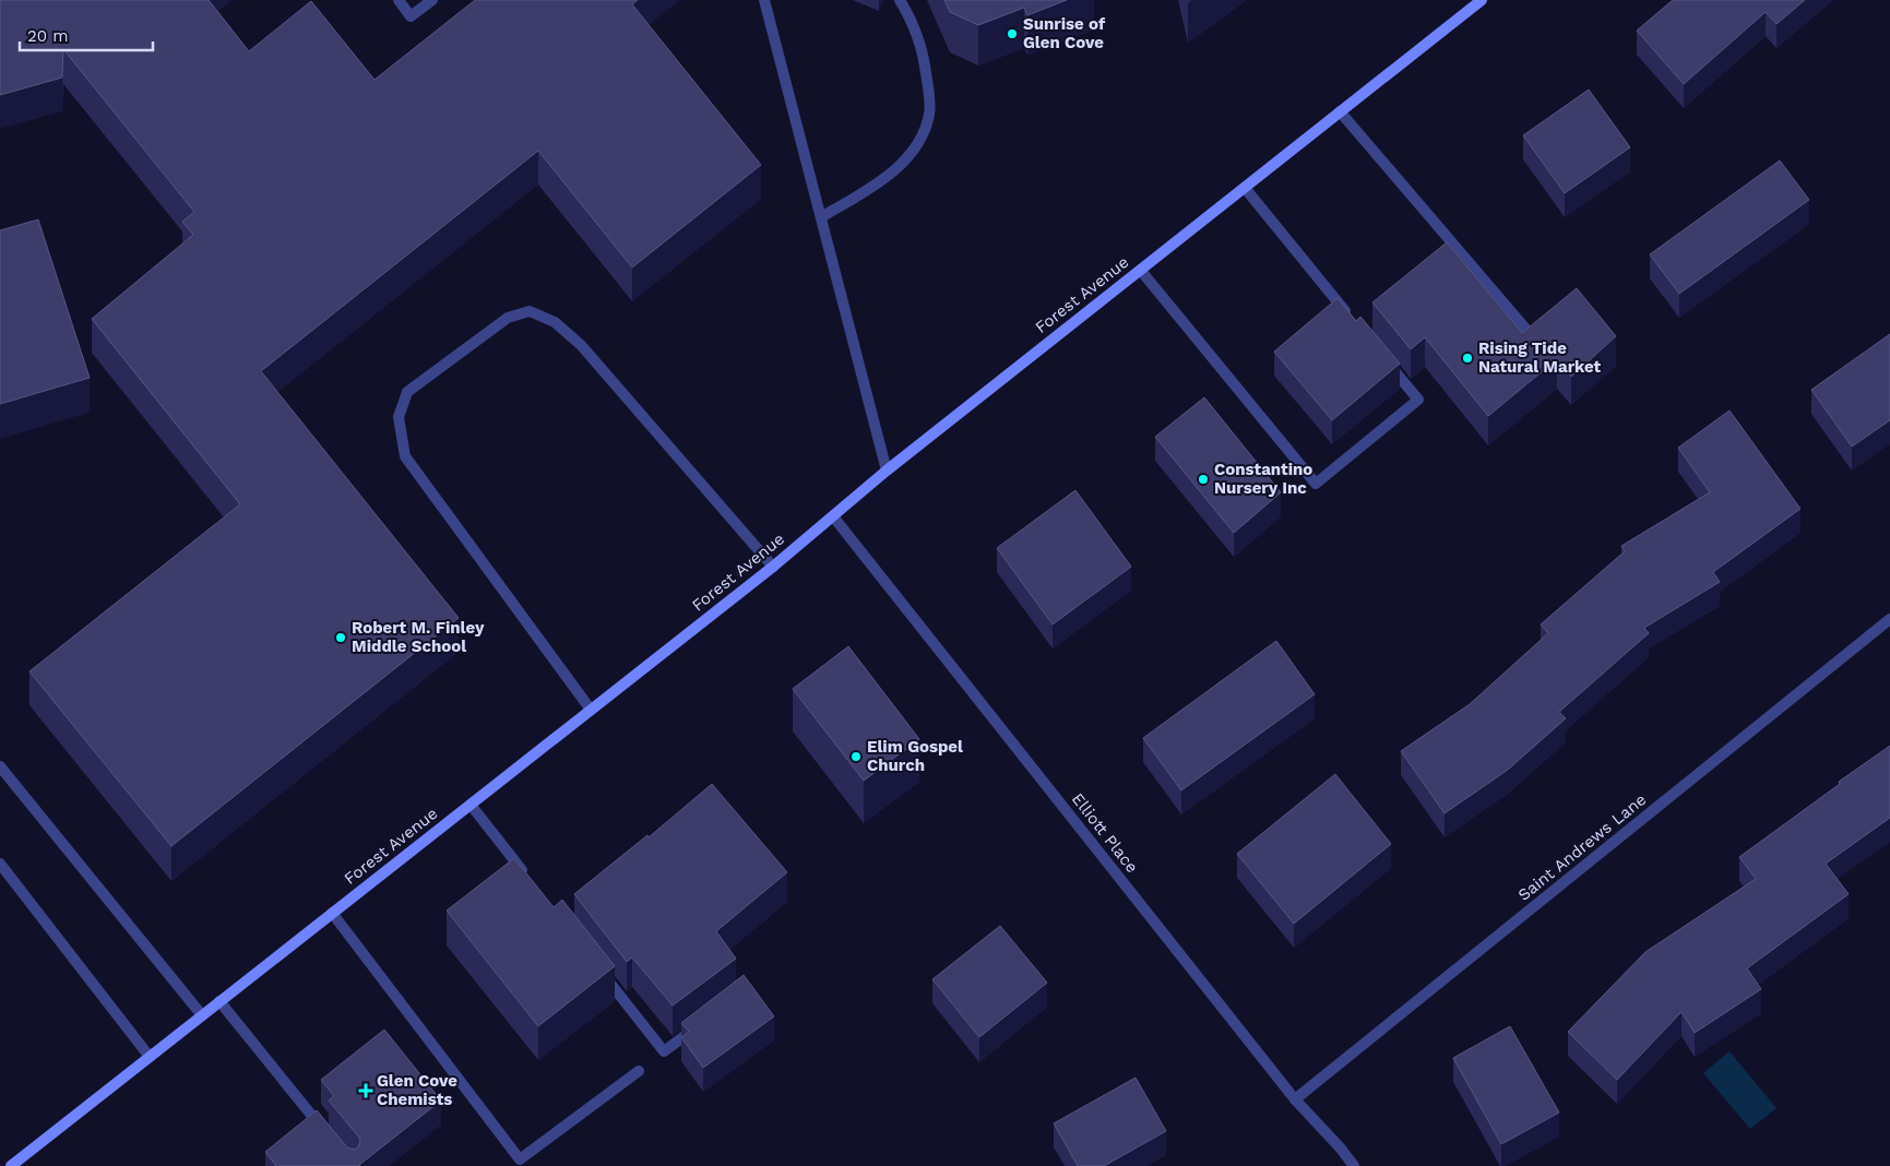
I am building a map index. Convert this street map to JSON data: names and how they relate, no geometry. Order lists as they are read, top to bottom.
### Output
{
  "streets": {
    "main road": ["Forest Avenue"],
    "street": ["Elliott Place", "Saint Andrews Lane"]
  },
  "crossings": [
    ["Forest Avenue", "Elliott Place"],
    ["Elliott Place", "Saint Andrews Lane"]
  ],
  "places": {
    "other": [
      "Sunrise of Glen Cove",
      "Rising Tide Natural Market",
      "Constantino Nursery Inc",
      "Robert M. Finley Middle School",
      "Elim Gospel Church"
    ],
    "health": ["Glen Cove Chemists"]
  },
  "scale_bar": "20 m"
}
